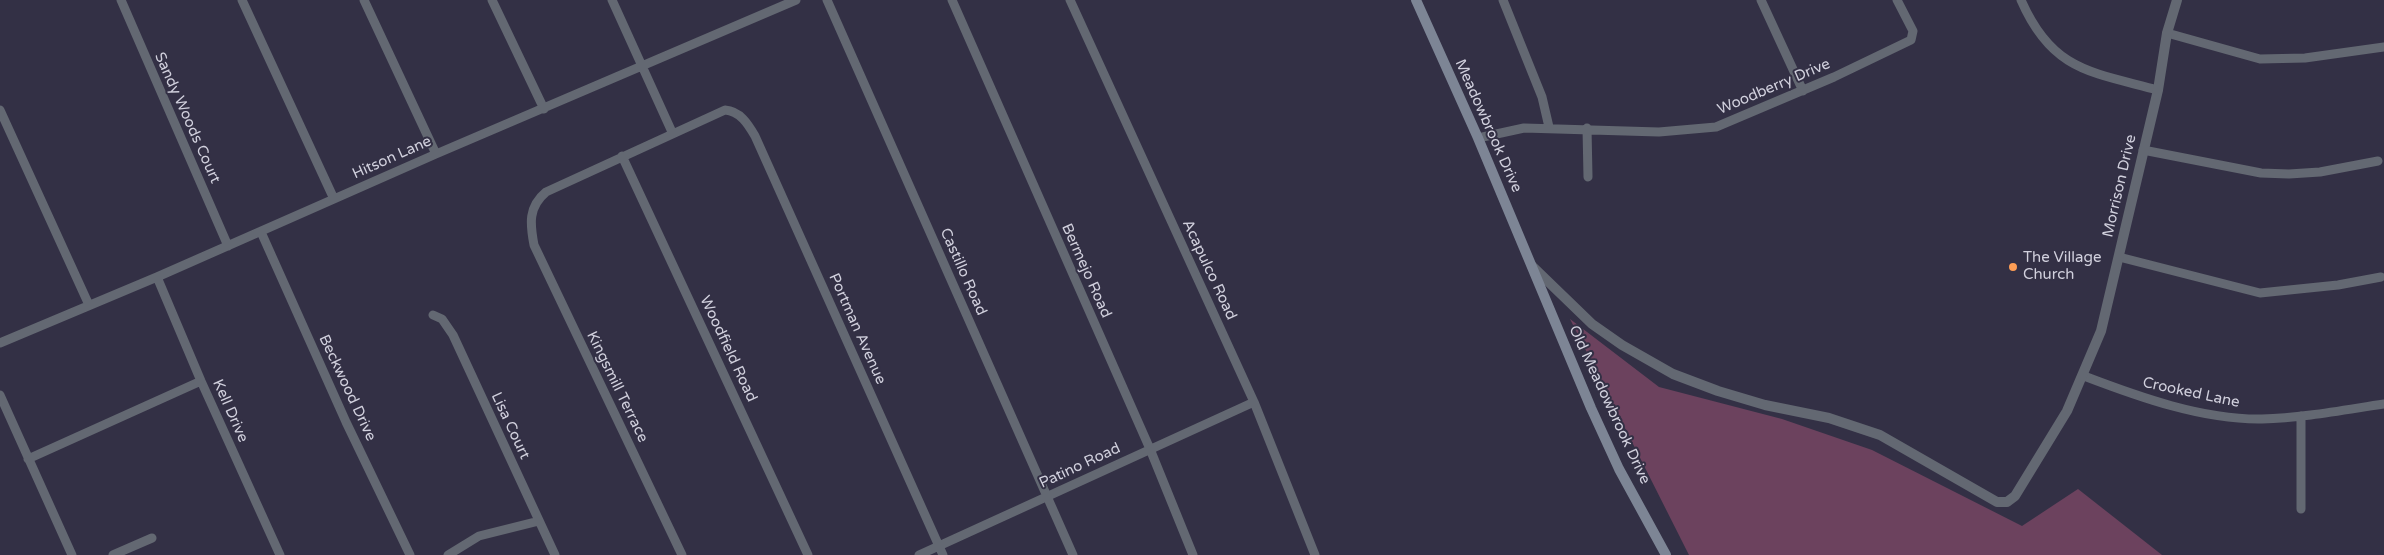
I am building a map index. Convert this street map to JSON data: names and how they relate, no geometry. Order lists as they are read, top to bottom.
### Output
{
  "streets": {
    "main road": ["Meadowbrook Drive", "Old Meadowbrook Drive"],
    "street": [
      "Woodberry Drive",
      "Sandy Woods Court",
      "Hitson Lane",
      "Morrison Drive",
      "Acapulco Road",
      "Bermejo Road",
      "Castillo Road",
      "Portman Avenue",
      "Woodfield Road",
      "Kingsmill Terrace",
      "Beckwood Drive",
      "Crooked Lane",
      "Kell Drive",
      "Lisa Court",
      "Patino Road"
    ]
  },
  "crossings": [
    ["Woodberry Drive", "Meadowbrook Drive"],
    ["Sandy Woods Court", "Hitson Lane"],
    ["Meadowbrook Drive", "Morrison Drive"],
    ["Meadowbrook Drive", "Old Meadowbrook Drive"],
    ["Hitson Lane", "Beckwood Drive"],
    ["Hitson Lane", "Kell Drive"],
    ["Morrison Drive", "Crooked Lane"],
    ["Morrison Drive", "Old Meadowbrook Drive"],
    ["Acapulco Road", "Patino Road"],
    ["Bermejo Road", "Patino Road"],
    ["Castillo Road", "Patino Road"],
    ["Portman Avenue", "Patino Road"],
    ["Woodfield Road", "Kingsmill Terrace"]
  ],
  "places": ["The Village Church"]
}
